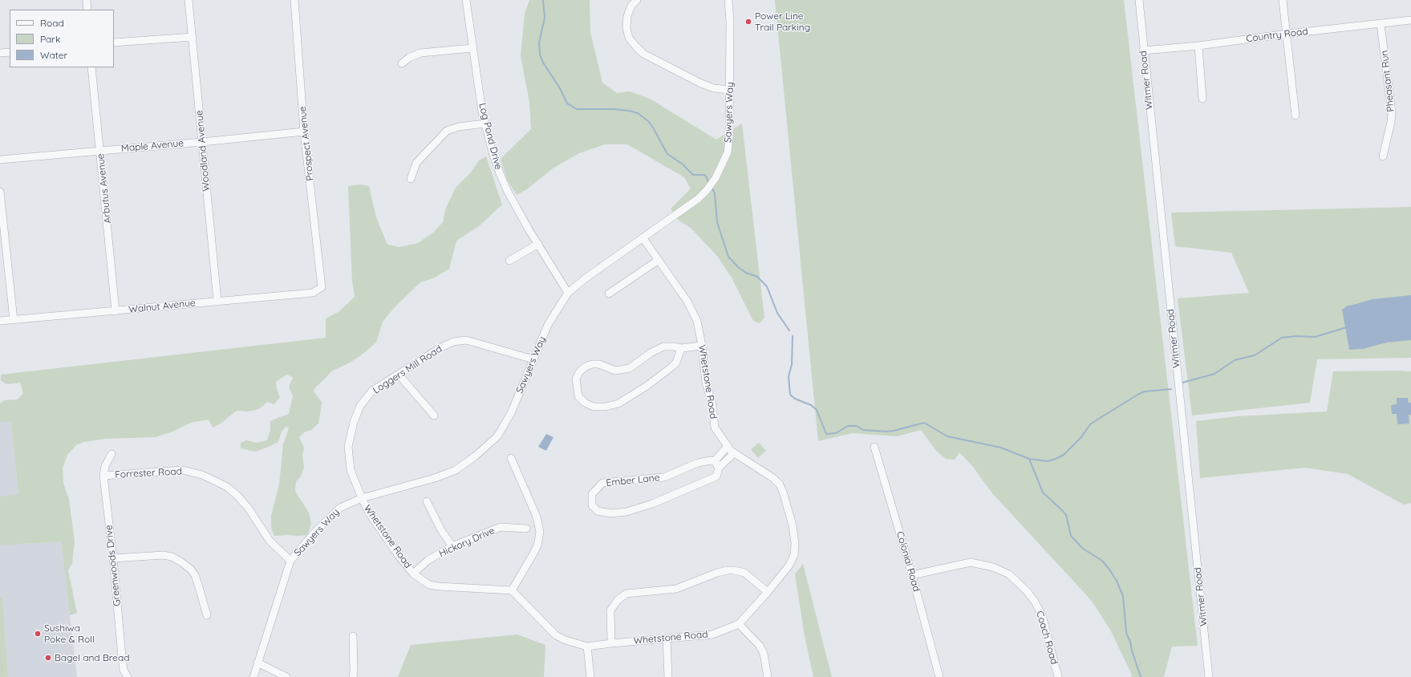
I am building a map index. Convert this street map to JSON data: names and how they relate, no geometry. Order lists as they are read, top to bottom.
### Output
{
  "streets": {
    "street": [
      "Country Road",
      "Witmer Road",
      "Pheasant Run",
      "Sawyers Way",
      "Log Pond Drive",
      "Prospect Avenue",
      "Maple Avenue",
      "Woodland Avenue",
      "Arbutus Avenue",
      "Walnut Avenue",
      "Loggers Mill Road",
      "Whetstone Road",
      "Forrester Road",
      "Ember Lane",
      "Hickory Drive",
      "Colonial Road",
      "Greenwoods Drive",
      "Coach Road"
    ]
  },
  "crossings": [
    ["Country Road", "Witmer Road"],
    ["Country Road", "Pheasant Run"],
    ["Sawyers Way", "Log Pond Drive"],
    ["Sawyers Way", "Loggers Mill Road"],
    ["Sawyers Way", "Whetstone Road"],
    ["Sawyers Way", "Forrester Road"],
    ["Prospect Avenue", "Maple Avenue"],
    ["Prospect Avenue", "Walnut Avenue"],
    ["Maple Avenue", "Woodland Avenue"],
    ["Maple Avenue", "Arbutus Avenue"],
    ["Woodland Avenue", "Walnut Avenue"],
    ["Arbutus Avenue", "Walnut Avenue"],
    ["Loggers Mill Road", "Whetstone Road"],
    ["Whetstone Road", "Ember Lane"],
    ["Whetstone Road", "Hickory Drive"],
    ["Forrester Road", "Greenwoods Drive"],
    ["Colonial Road", "Coach Road"]
  ],
  "places": ["Power Line Trail Parking", "Sushiwa Poke & Roll", "Bagel and Bread"],
  "legend": ["Road", "Park", "Water"]
}
